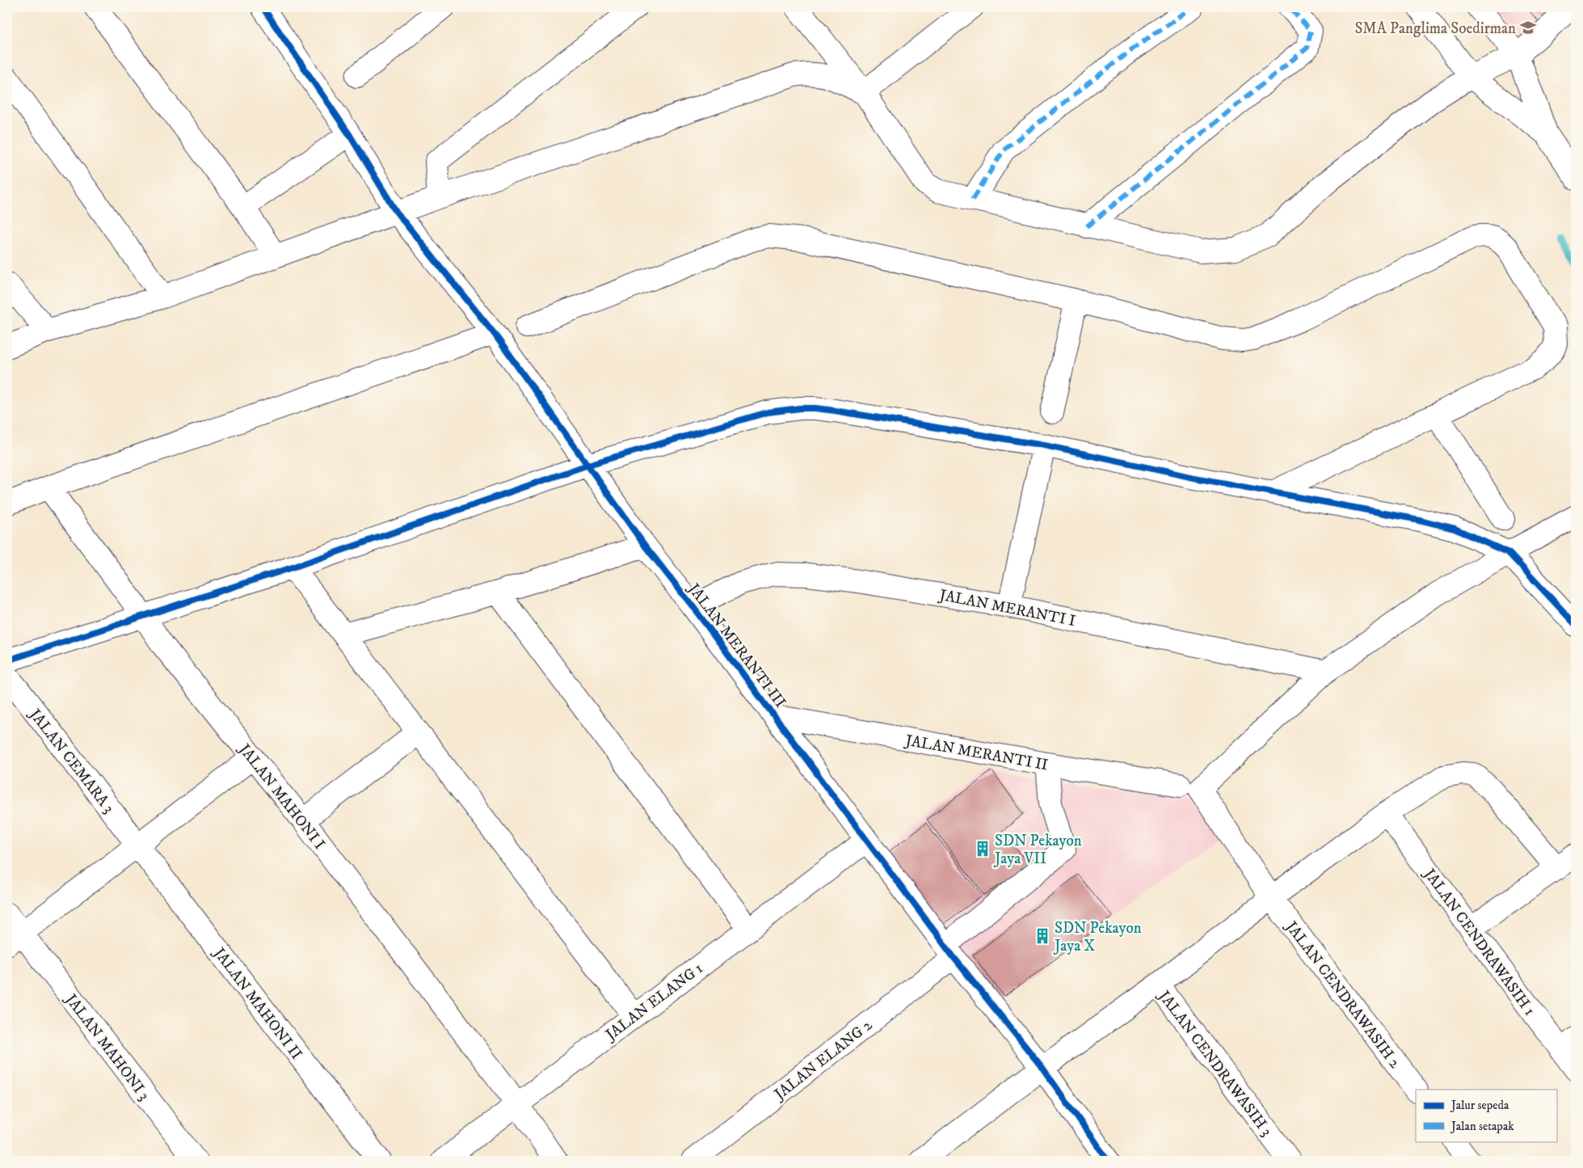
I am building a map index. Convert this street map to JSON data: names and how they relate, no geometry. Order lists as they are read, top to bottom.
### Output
{
  "streets": {
    "street": [
      "JALAN MERANTI I",
      "JALAN MERANTI III",
      "JALAN MERANTI II",
      "JALAN CEMARA 3",
      "JALAN MAHONI I",
      "JALAN CENDRAWASIH 1",
      "JALAN CENDRAWASIH 2",
      "JALAN ELANG 1",
      "JALAN MAHONI II",
      "JALAN MAHONI 3",
      "JALAN ELANG 2",
      "JALAN CENDRAWASIH 3"
    ]
  },
  "crossings": [
    ["JALAN MERANTI I", "JALAN MERANTI III"],
    ["JALAN MERANTI I", "JALAN CENDRAWASIH 2"],
    ["JALAN MERANTI III", "JALAN MERANTI II"],
    ["JALAN MERANTI III", "JALAN ELANG 1"],
    ["JALAN MERANTI III", "JALAN ELANG 2"],
    ["JALAN MERANTI II", "JALAN ELANG 2"],
    ["JALAN CEMARA 3", "JALAN MAHONI II"],
    ["JALAN MAHONI I", "JALAN ELANG 1"]
  ],
  "places": {
    "school or university": ["SMA Panglima Soedirman"],
    "building": ["SDN Pekayon Jaya VII", "SDN Pekayon Jaya X"]
  },
  "legend": ["Jalur sepeda", "Jalan setapak"]
}
